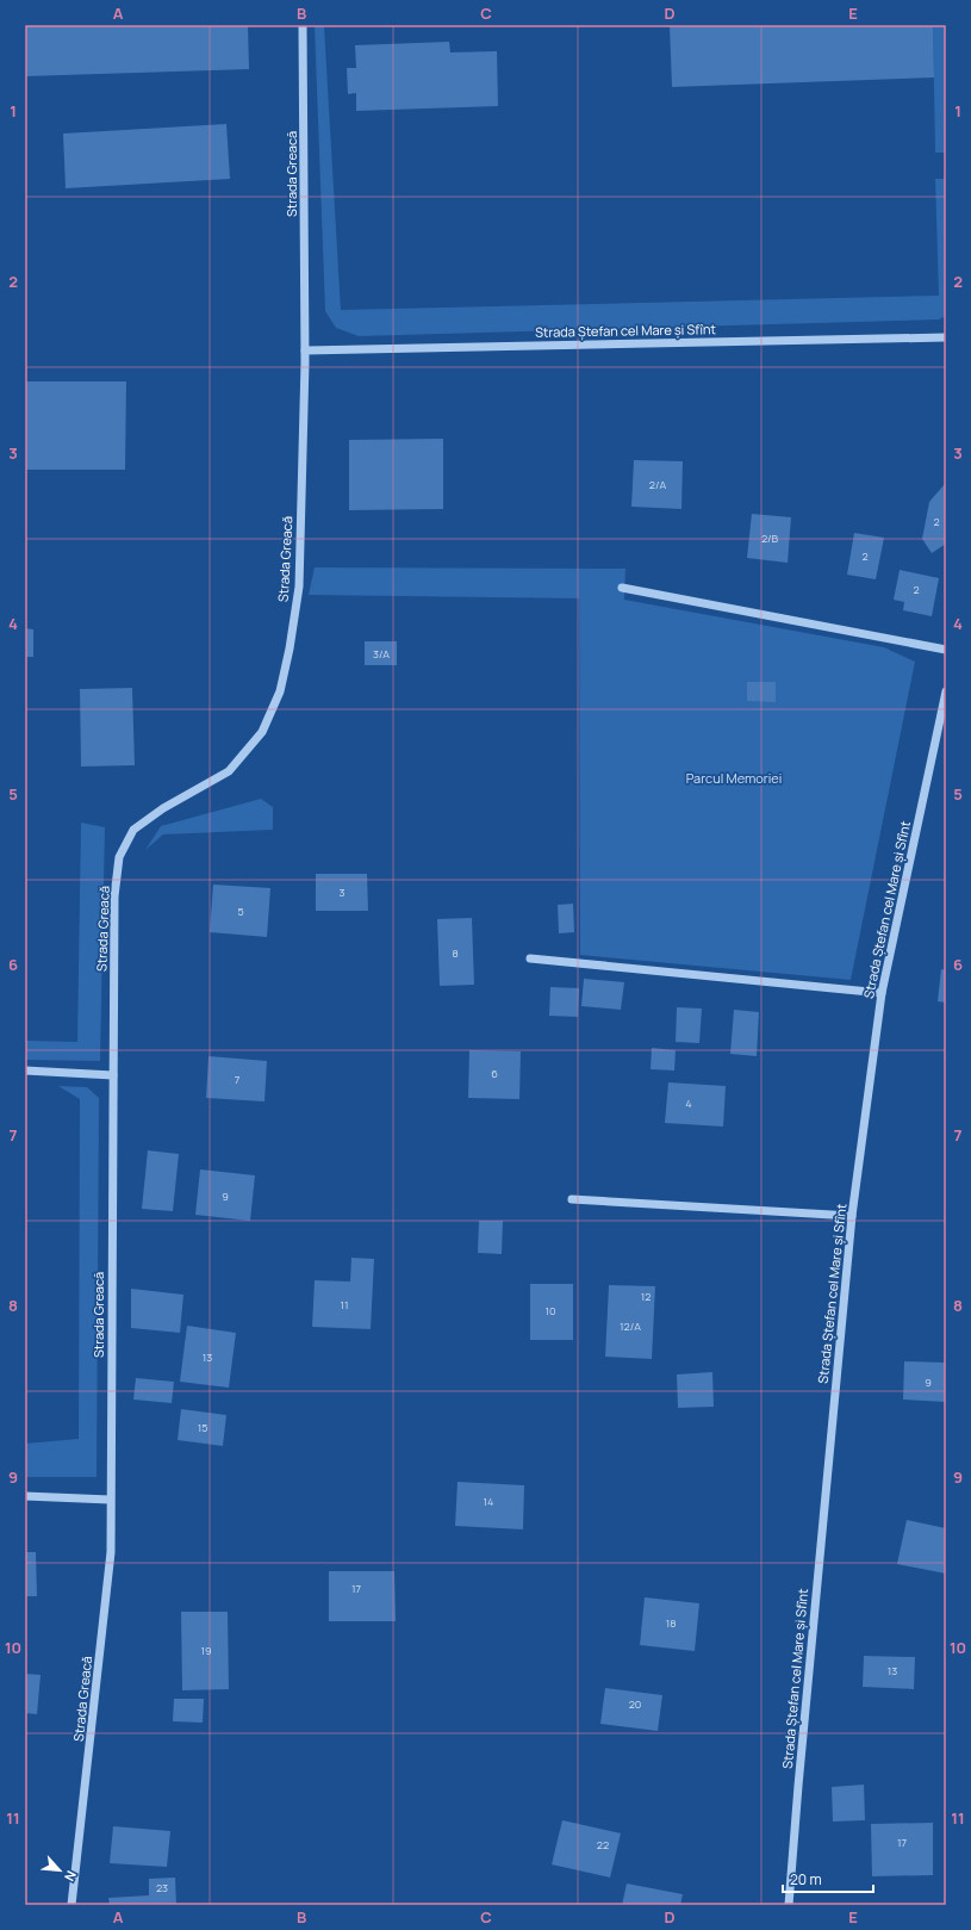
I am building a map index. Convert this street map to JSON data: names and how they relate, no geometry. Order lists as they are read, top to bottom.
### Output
{
  "streets": {
    "street": ["Strada Greacă", "Strada Ștefan cel Mare și Sfînt"]
  },
  "crossings": [
    ["Strada Greacă", "Strada Ștefan cel Mare și Sfînt"]
  ],
  "parks": ["Parcul Memoriei"],
  "house_numbers": [
    "2/A",
    "2",
    "2/B",
    "2",
    "2",
    "3/A",
    "3",
    "5",
    "8",
    "6",
    "7",
    "4",
    "9",
    "12",
    "11",
    "10",
    "12/A",
    "13",
    "9",
    "15",
    "14",
    "17",
    "18",
    "19",
    "13",
    "20",
    "17",
    "22",
    "23"
  ],
  "scale_bar": "20 m",
  "north": "bottom right",
  "grid": {
    "columns": [
      "A",
      "B",
      "C",
      "D",
      "E"
    ],
    "rows": [
      "1",
      "2",
      "3",
      "4",
      "5",
      "6",
      "7",
      "8",
      "9",
      "10",
      "11"
    ]
  }
}
